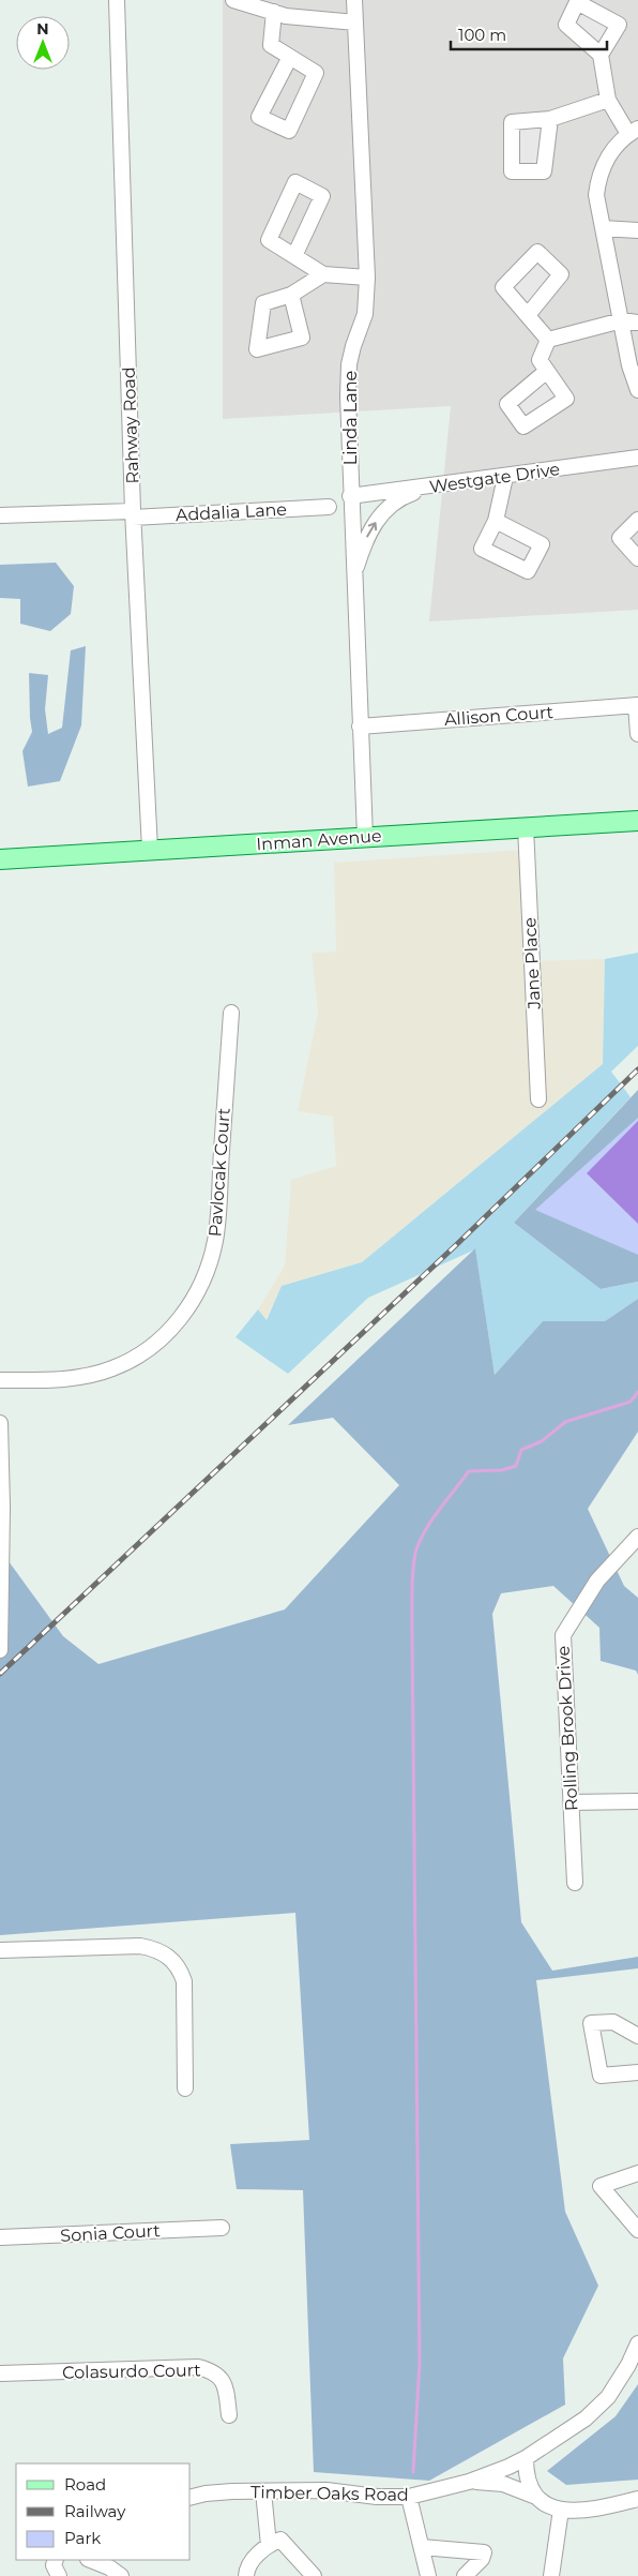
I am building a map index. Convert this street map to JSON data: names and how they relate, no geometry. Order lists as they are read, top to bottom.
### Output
{
  "streets": {
    "main road": ["Inman Avenue"],
    "street": [
      "Linda Lane",
      "Rahway Road",
      "Westgate Drive",
      "Addalia Lane",
      "Allison Court",
      "Jane Place",
      "Pavlocak Court",
      "Rolling Brook Drive",
      "Sonia Court",
      "Colasurdo Court",
      "Timber Oaks Road"
    ]
  },
  "crossings": [
    ["Linda Lane", "Westgate Drive"],
    ["Linda Lane", "Allison Court"],
    ["Linda Lane", "Inman Avenue"],
    ["Rahway Road", "Addalia Lane"],
    ["Rahway Road", "Inman Avenue"],
    ["Inman Avenue", "Jane Place"]
  ],
  "legend": ["Road", "Railway", "Park"],
  "scale_bar": "100 m",
  "north": "top"
}
